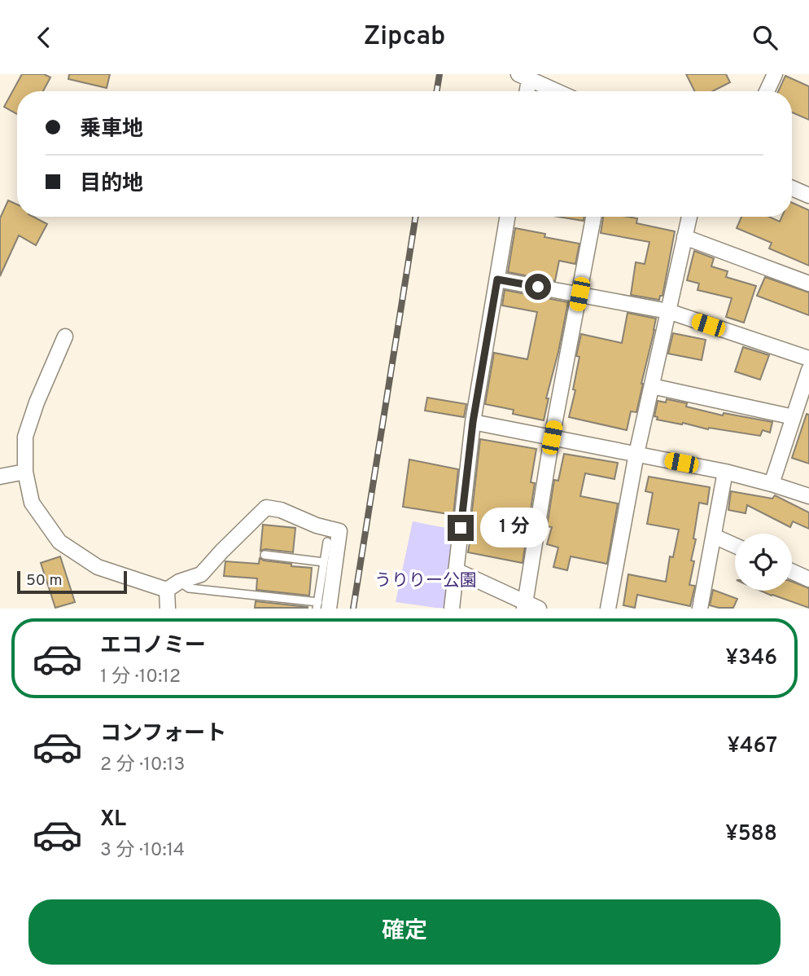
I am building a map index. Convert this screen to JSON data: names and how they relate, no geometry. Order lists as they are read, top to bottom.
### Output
{
  "parks": ["うりりー公園"],
  "scale_bar": "50 m",
  "page": {
    "header": "Zipcab",
    "banner": ["乗車地", "目的地"],
    "bubble": "1 分",
    "scale": "50 m",
    "list": [
      {
        "name": "エコノミー",
        "note": "1 分 · 10:12",
        "value": "¥346"
      },
      {
        "name": "コンフォート",
        "note": "2 分 · 10:13",
        "value": "¥467"
      },
      {
        "name": "XL",
        "note": "3 分 · 10:14",
        "value": "¥588"
      }
    ],
    "buttons": "確定"
  }
}
